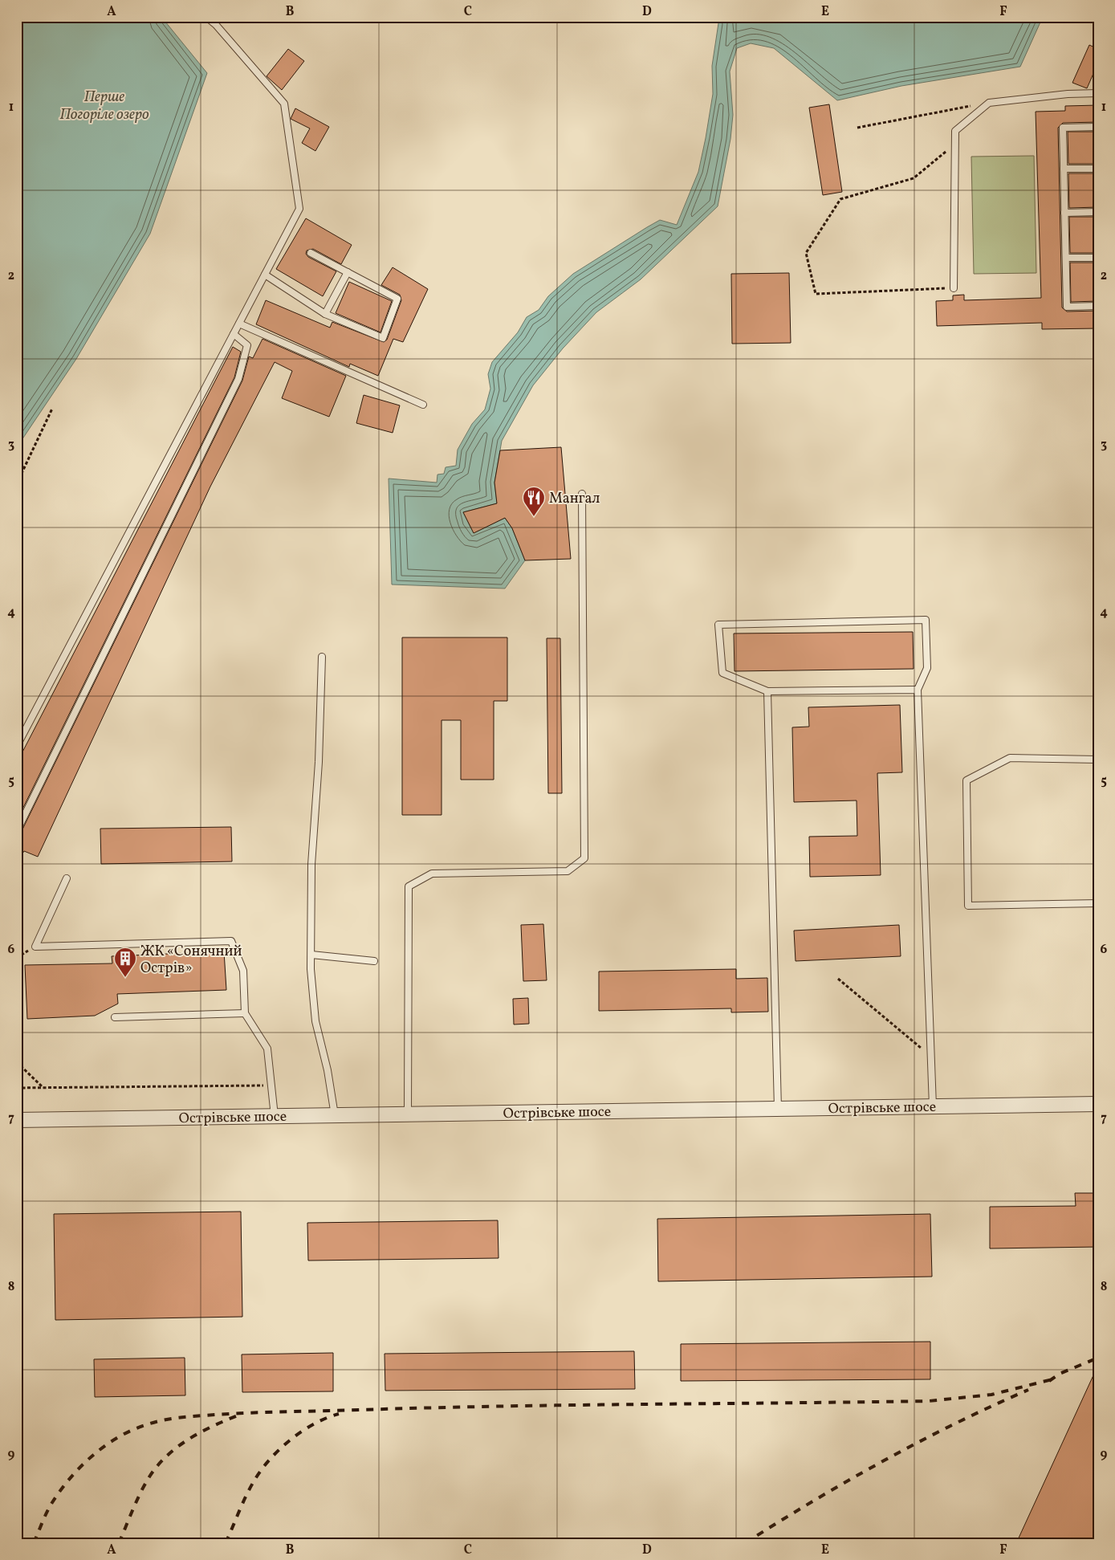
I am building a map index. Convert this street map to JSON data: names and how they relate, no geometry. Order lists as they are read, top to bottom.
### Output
{
  "streets": {
    "street": ["Острівське шосе"]
  },
  "water": ["Перше Погоріле озеро"],
  "places": {
    "restaurant": ["Мангал"],
    "building": ["ЖК «Сонячний Острів»"]
  },
  "grid": {
    "columns": [
      "A",
      "B",
      "C",
      "D",
      "E",
      "F"
    ],
    "rows": [
      "1",
      "2",
      "3",
      "4",
      "5",
      "6",
      "7",
      "8",
      "9"
    ]
  }
}
